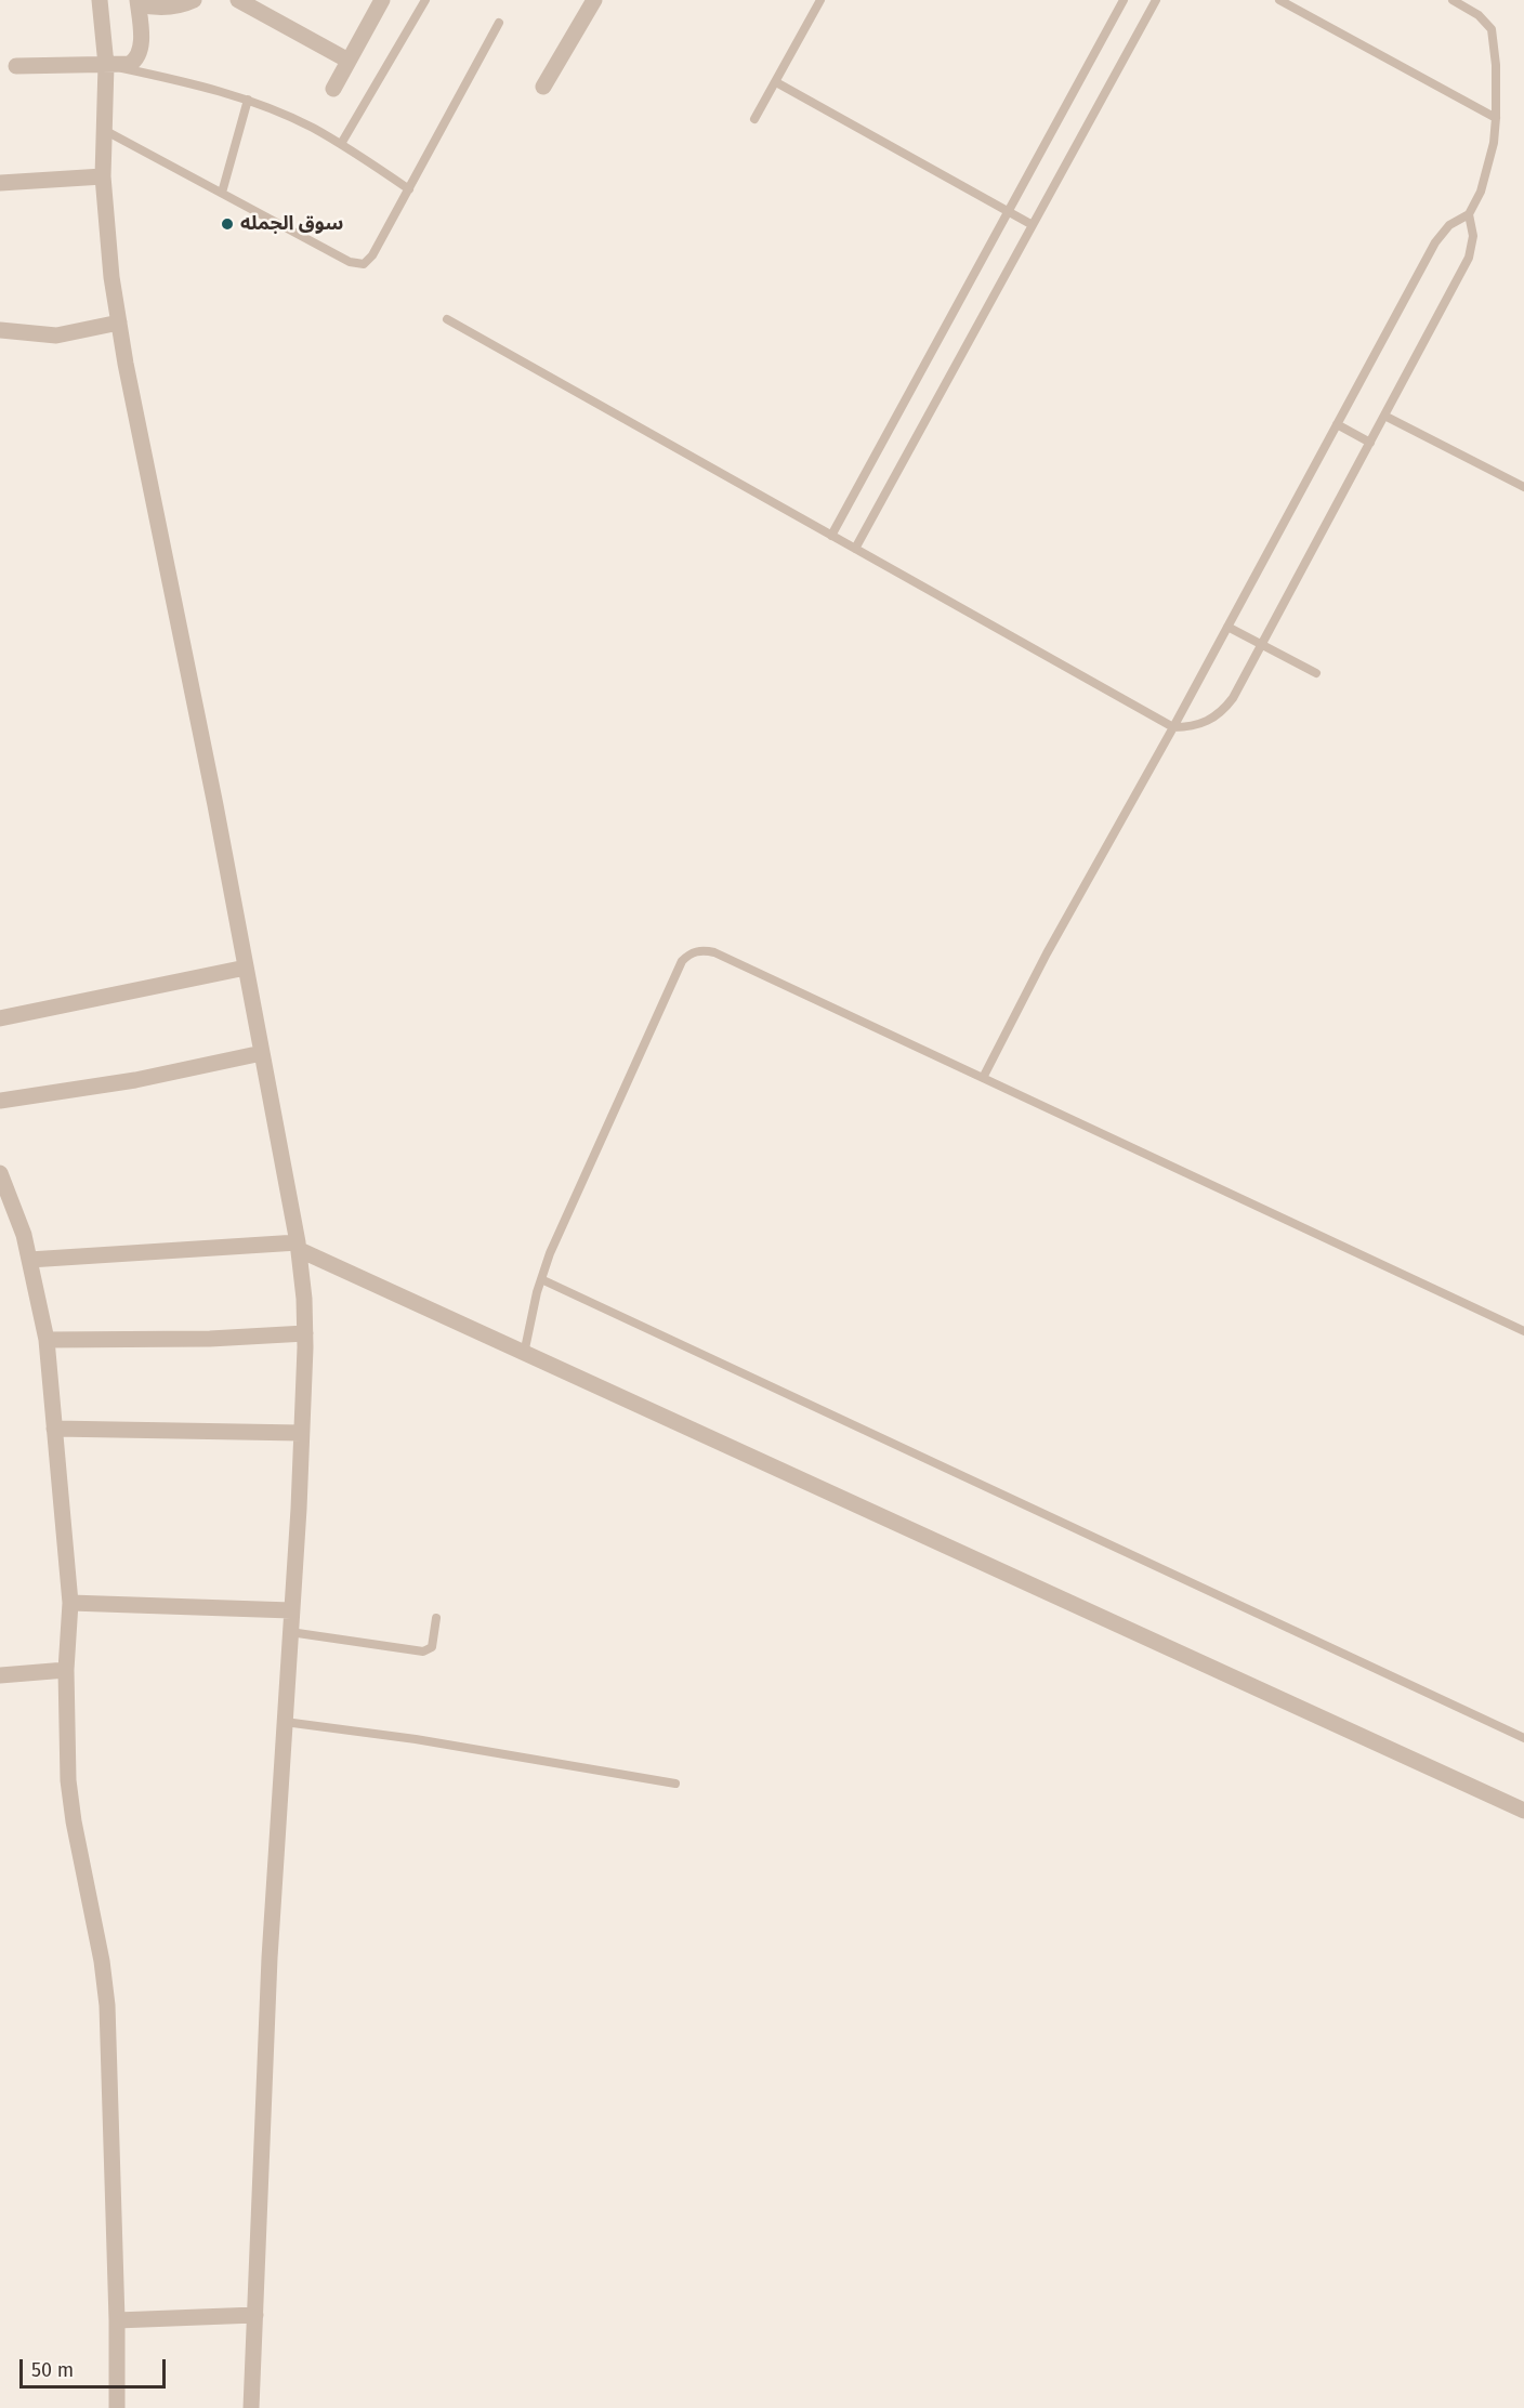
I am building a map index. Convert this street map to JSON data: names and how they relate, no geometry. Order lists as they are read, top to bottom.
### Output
{
  "places": ["سوق الجمله"],
  "scale_bar": "50 m"
}
